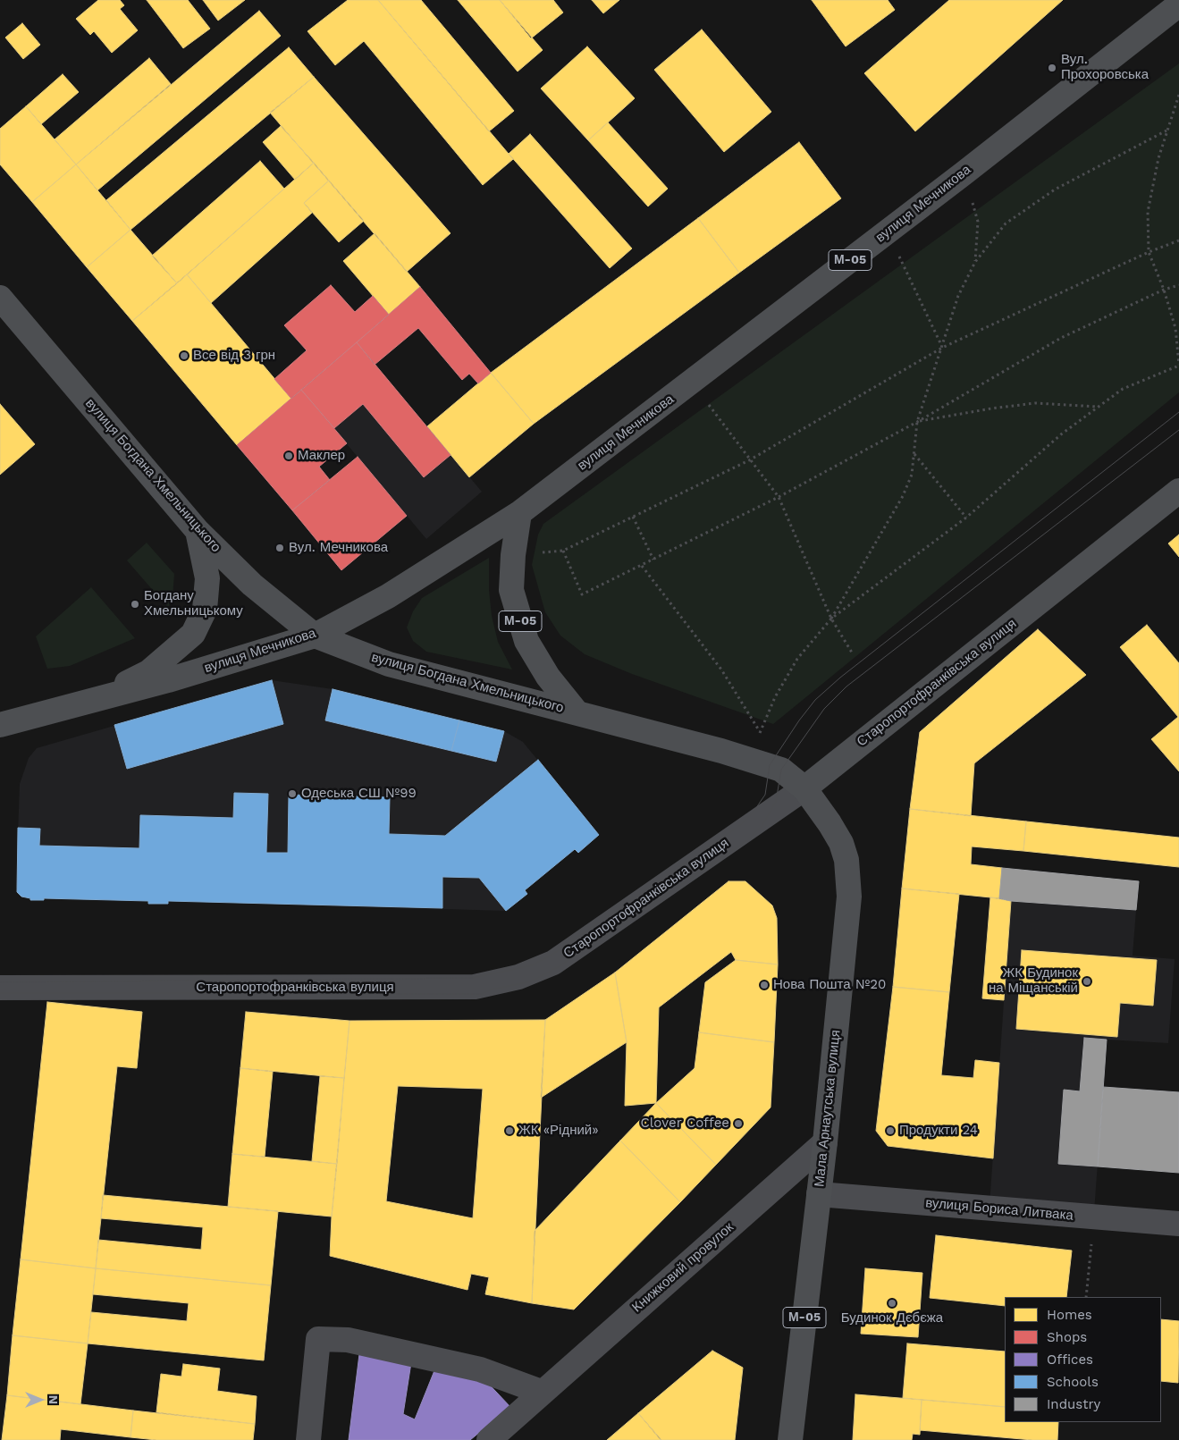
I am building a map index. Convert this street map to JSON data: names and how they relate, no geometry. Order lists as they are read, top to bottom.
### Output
{
  "streets": {
    "main road": [
      "вулиця Мечникова",
      "М-05",
      "вулиця Богдана Хмельницького",
      "Старопортофранківська вулиця",
      "Мала Арнаутська вулиця"
    ],
    "street": ["вулиця Бориса Литвака", "Книжковий провулок"]
  },
  "crossings": [
    ["вулиця Мечникова", "М-05"],
    ["вулиця Мечникова", "вулиця Богдана Хмельницького"],
    ["М-05", "вулиця Богдана Хмельницького"],
    ["вулиця Богдана Хмельницького", "Старопортофранківська вулиця"],
    ["вулиця Богдана Хмельницького", "Мала Арнаутська вулиця"],
    ["Старопортофранківська вулиця", "Мала Арнаутська вулиця"],
    ["Мала Арнаутська вулиця", "вулиця Бориса Литвака"],
    ["Мала Арнаутська вулиця", "Книжковий провулок"]
  ],
  "places": [
    "Вул. Прохоровська",
    "Все від 3 грн",
    "Маклер",
    "Вул. Мечникова",
    "Богдану Хмельницькому",
    "Одеська СШ №99",
    "ЖК Будинок на Міщанській",
    "Нова Пошта №20",
    "Clover Coffee",
    "ЖК «Рідний»",
    "Продукти 24",
    "Будинок Дєбєжа"
  ],
  "legend": [
    "Homes",
    "Shops",
    "Offices",
    "Schools",
    "Industry"
  ],
  "north": "right"
}
